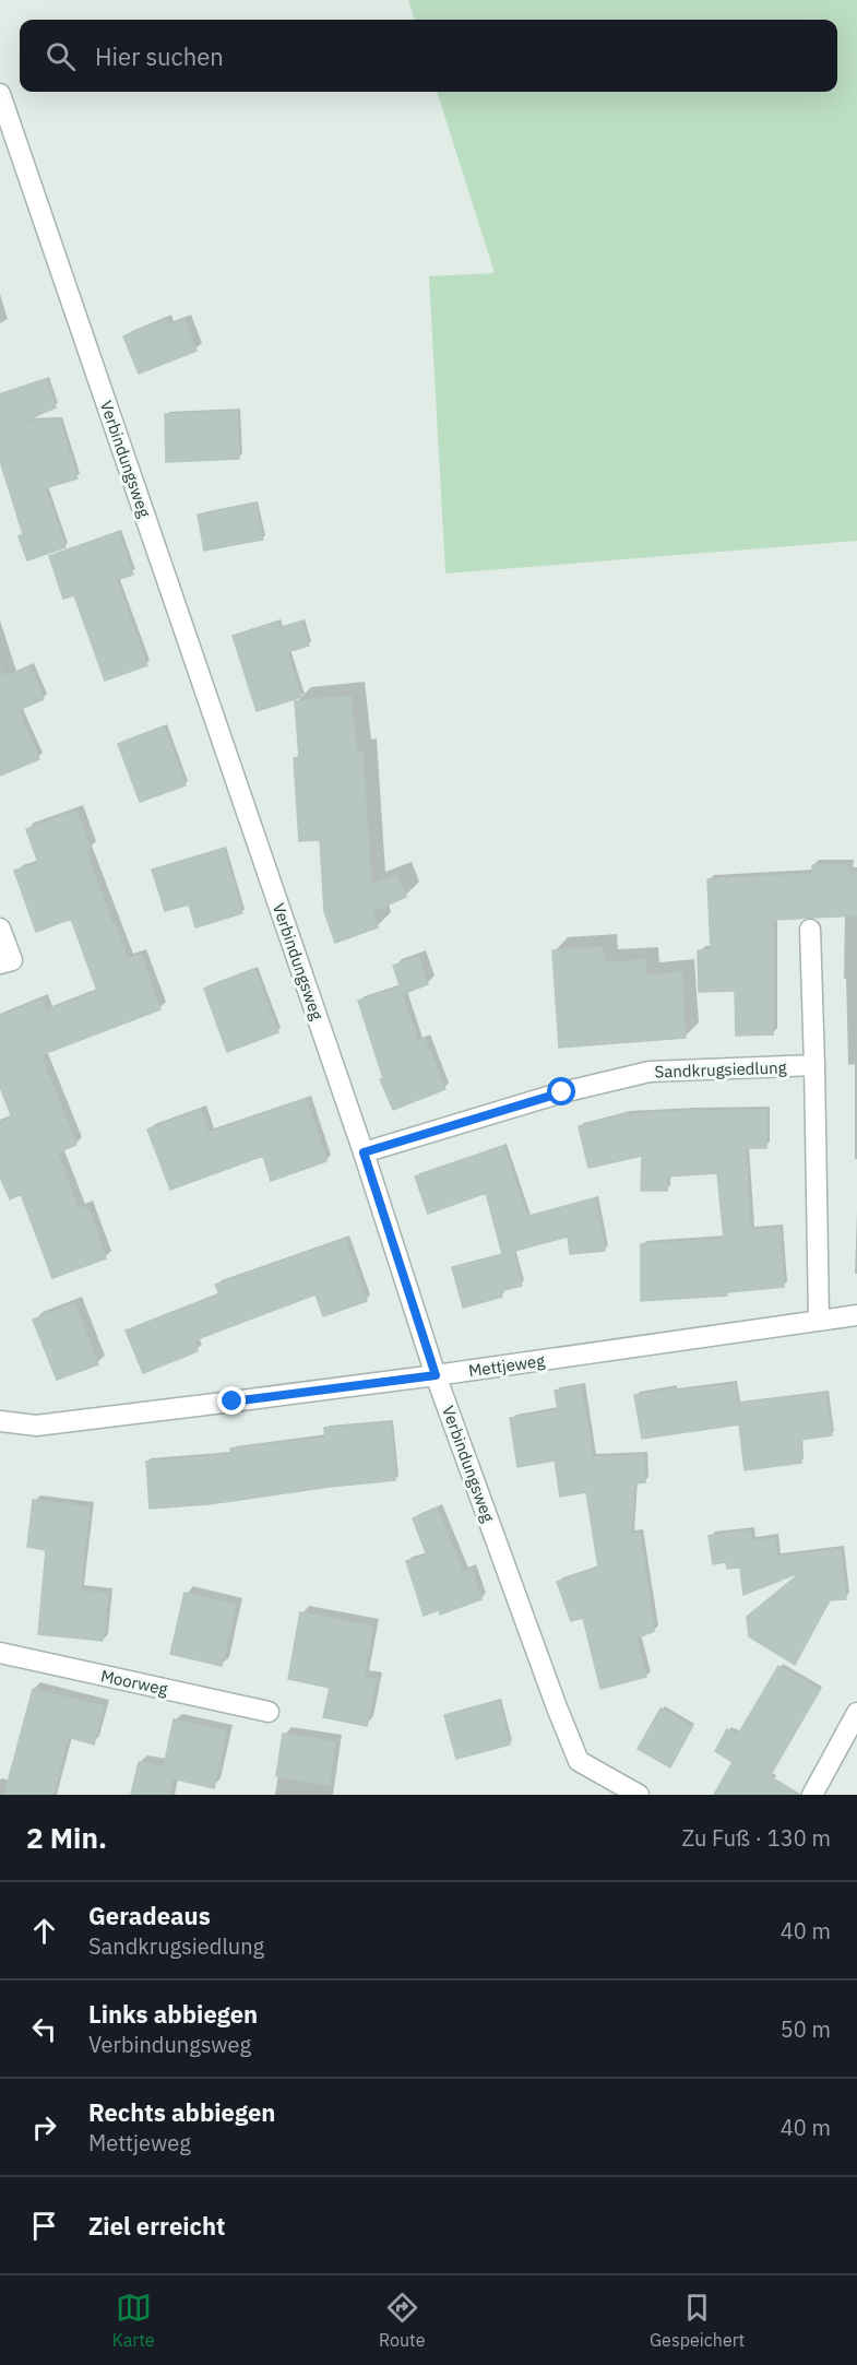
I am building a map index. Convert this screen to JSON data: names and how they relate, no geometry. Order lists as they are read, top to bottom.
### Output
{
  "streets": {
    "street": [
      "Verbindungsweg",
      "Sandkrugsiedlung",
      "Mettjeweg",
      "Moorweg"
    ]
  },
  "crossings": [
    ["Verbindungsweg", "Sandkrugsiedlung"],
    ["Verbindungsweg", "Mettjeweg"]
  ],
  "page": {
    "search": "Hier suchen",
    "heading": ["2 Min.", "Zu Fuß · 130 m"],
    "list": [
      ["Geradeaus", "Sandkrugsiedlung", "40 m"],
      ["Links abbiegen", "Verbindungsweg", "50 m"],
      ["Rechts abbiegen", "Mettjeweg", "40 m"],
      "Ziel erreicht"
    ],
    "nav": ["Karte", "Route", "Gespeichert"]
  }
}
